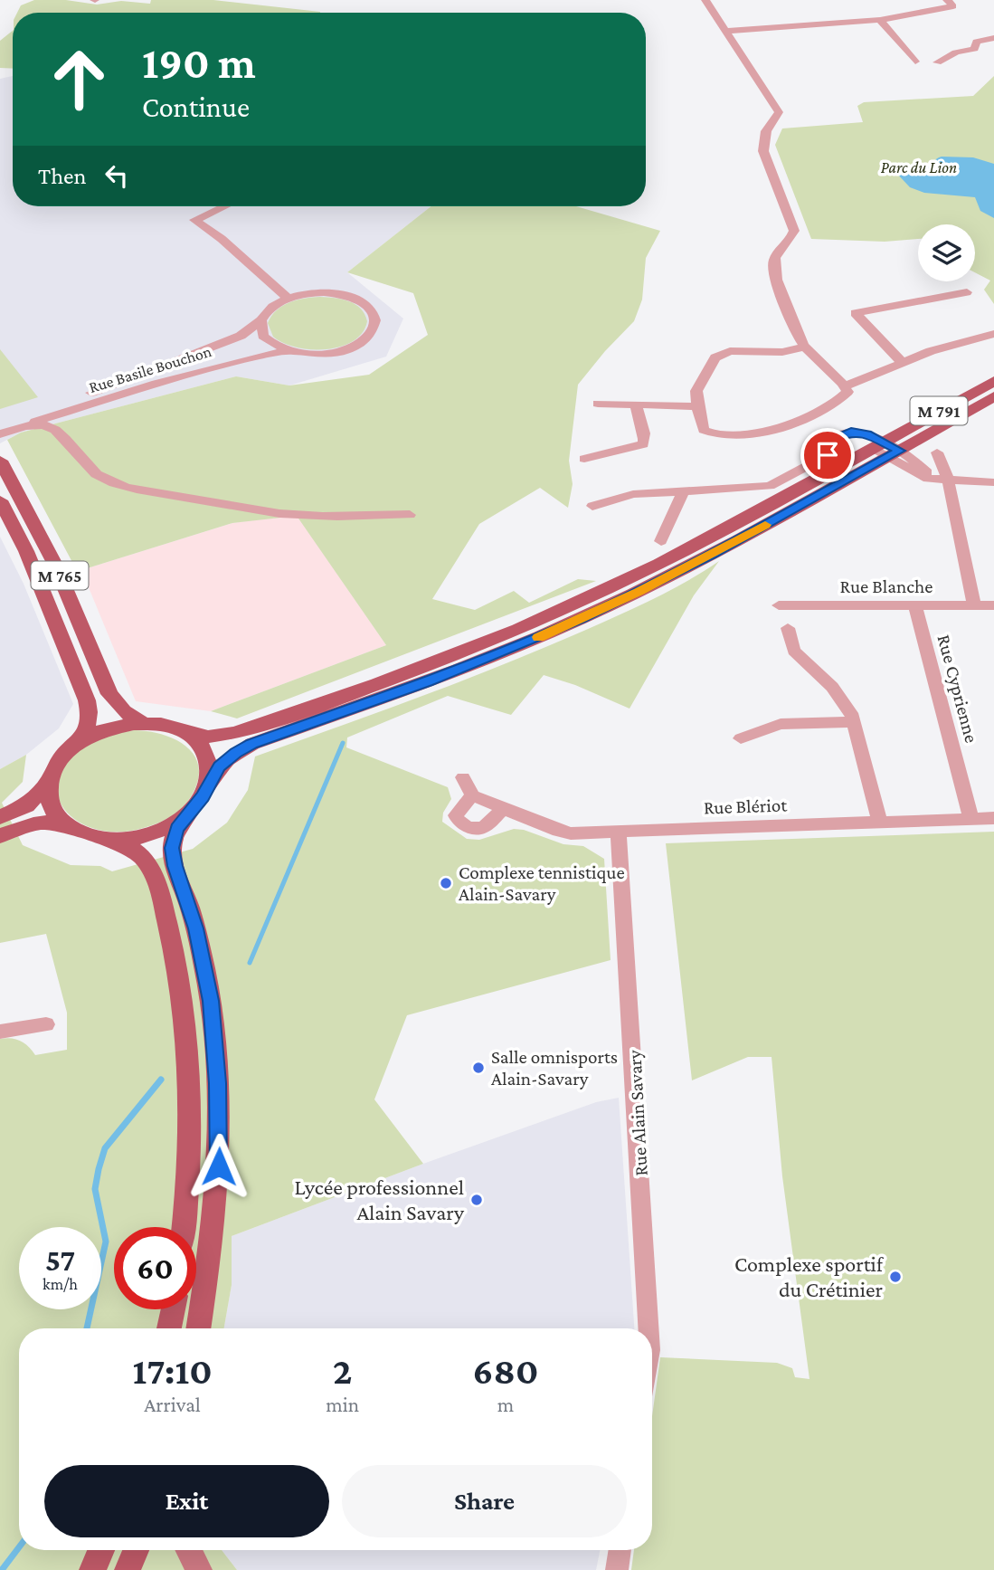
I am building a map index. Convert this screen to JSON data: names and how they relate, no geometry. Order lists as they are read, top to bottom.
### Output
{
  "streets": {
    "main road": ["M 791", "M 765"],
    "street": [
      "Rue Basile Bouchon",
      "Rue Blanche",
      "Rue Cyprienne",
      "Rue Blériot",
      "Rue Alain Savary"
    ]
  },
  "crossings": [
    ["M 791", "M 765"],
    ["Rue Blanche", "Rue Cyprienne"],
    ["Rue Cyprienne", "Rue Blériot"],
    ["Rue Blériot", "Rue Alain Savary"]
  ],
  "parks": ["Parc du Lion"],
  "places": [
    "Complexe tennistique Alain-Savary",
    "Salle omnisports Alain-Savary",
    "Lycée professionnel Alain Savary",
    "Complexe sportif du Crétinier"
  ],
  "page": {
    "turn": ["190 m", "Continue"],
    "then": "Then",
    "speed": "57 km/h",
    "limit": "60",
    "eta": [
      "17:10",
      "Arrival",
      "2",
      "min",
      "680",
      "m"
    ],
    "buttons": ["Exit", "Share"]
  }
}
